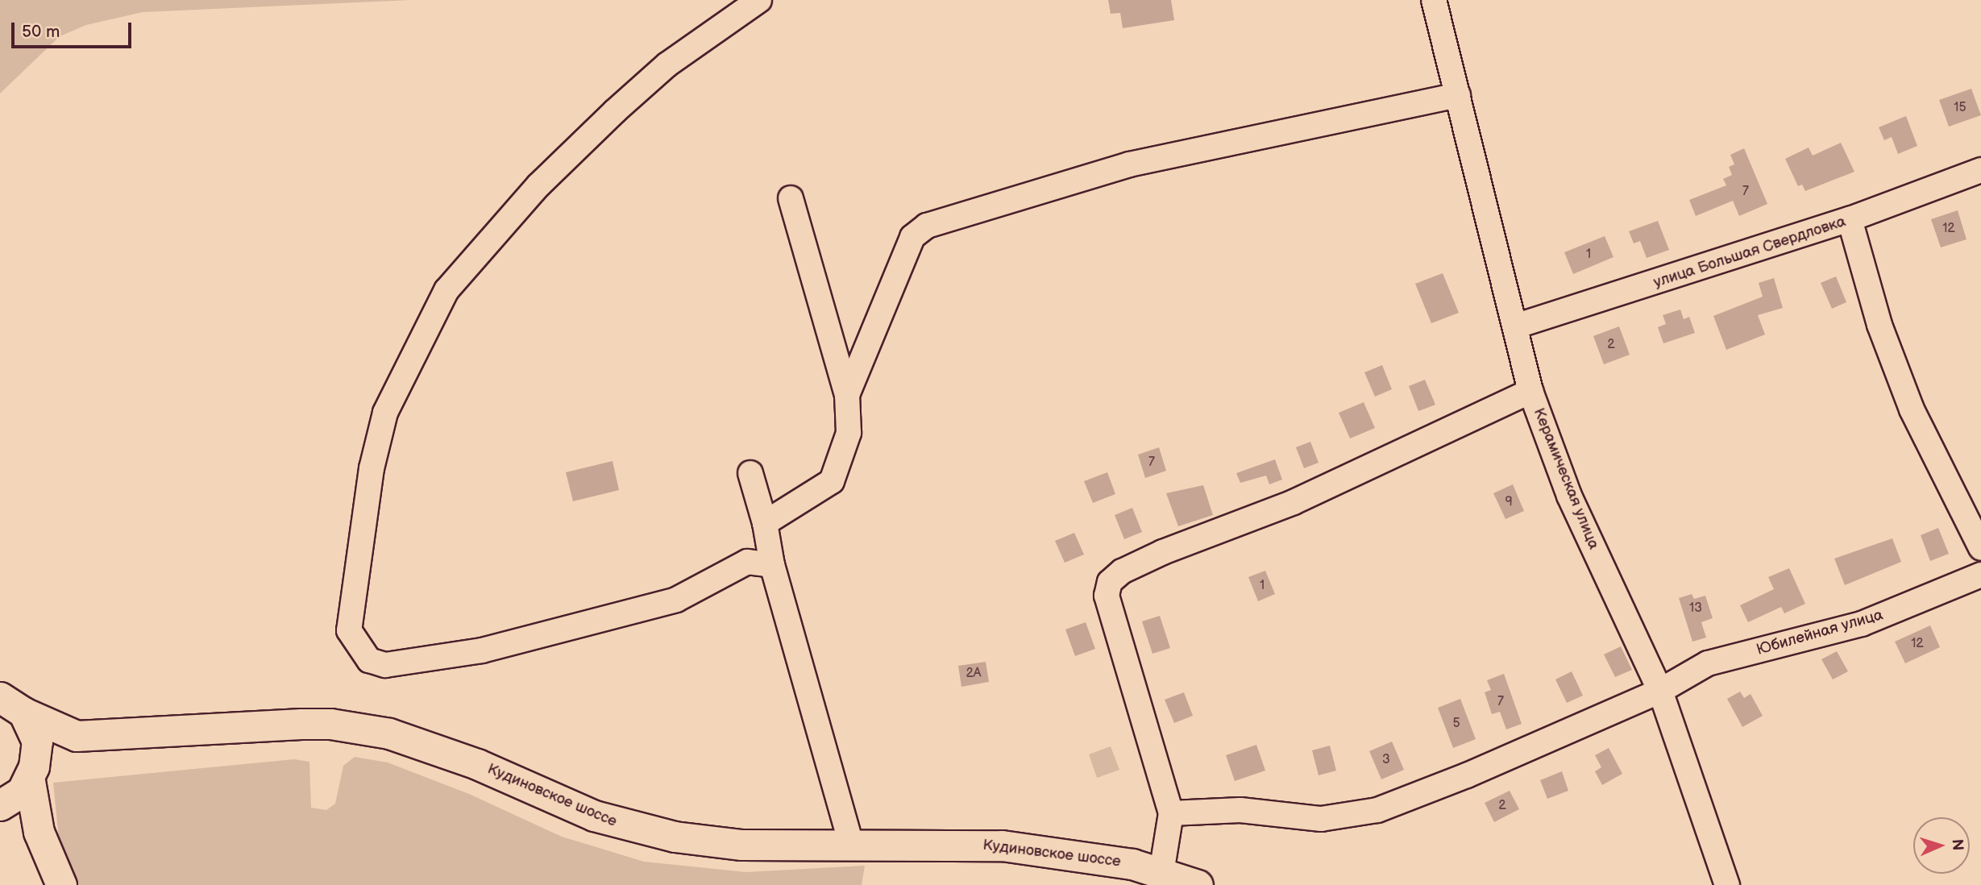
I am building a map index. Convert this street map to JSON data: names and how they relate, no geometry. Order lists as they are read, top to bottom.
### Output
{
  "streets": {
    "main road": ["Кудиновское шоссе"],
    "street": ["улица Большая Свердловка", "Керамическая улица", "Юбилейная улица"]
  },
  "crossings": [
    ["улица Большая Свердловка", "Керамическая улица"],
    ["Керамическая улица", "Юбилейная улица"]
  ],
  "house_numbers": [
    "15",
    "7",
    "12",
    "1",
    "2",
    "7",
    "9",
    "1",
    "13",
    "12",
    "2А",
    "7",
    "5",
    "3",
    "2"
  ],
  "scale_bar": "50 m",
  "north": "right"
}
